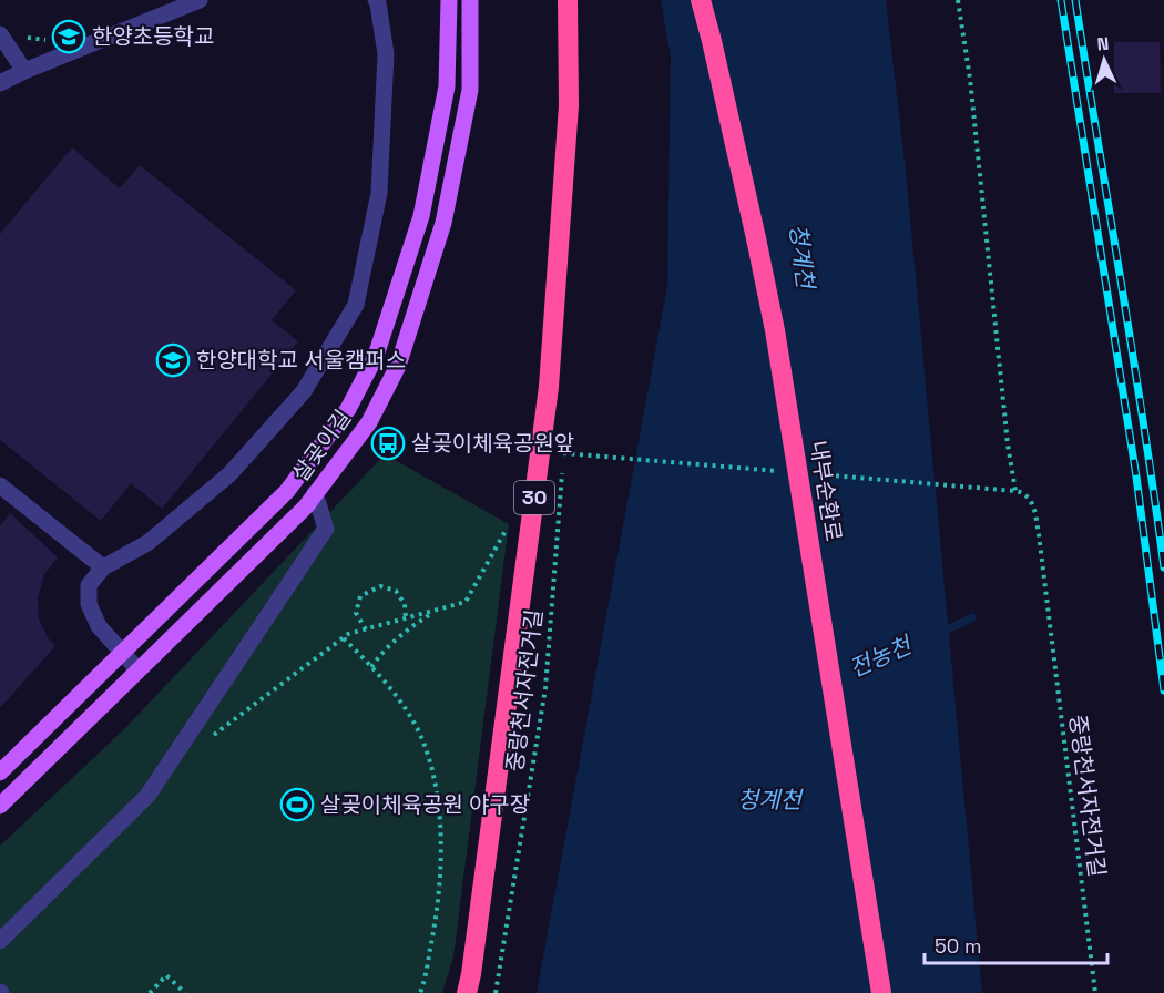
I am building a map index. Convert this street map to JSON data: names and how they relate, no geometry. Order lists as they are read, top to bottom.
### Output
{
  "streets": {
    "highway": ["내부순환로", "30"],
    "main road": ["살곶이길"],
    "path": ["중랑천서자전거길"]
  },
  "water": ["청계천", "전농천"],
  "places": {
    "school or university": ["한양초등학교", "한양대학교 서울캠퍼스"],
    "bus stop": ["살곶이체육공원앞"],
    "sports": ["살곶이체육공원 야구장"]
  },
  "scale_bar": "50 m",
  "north": "top"
}
